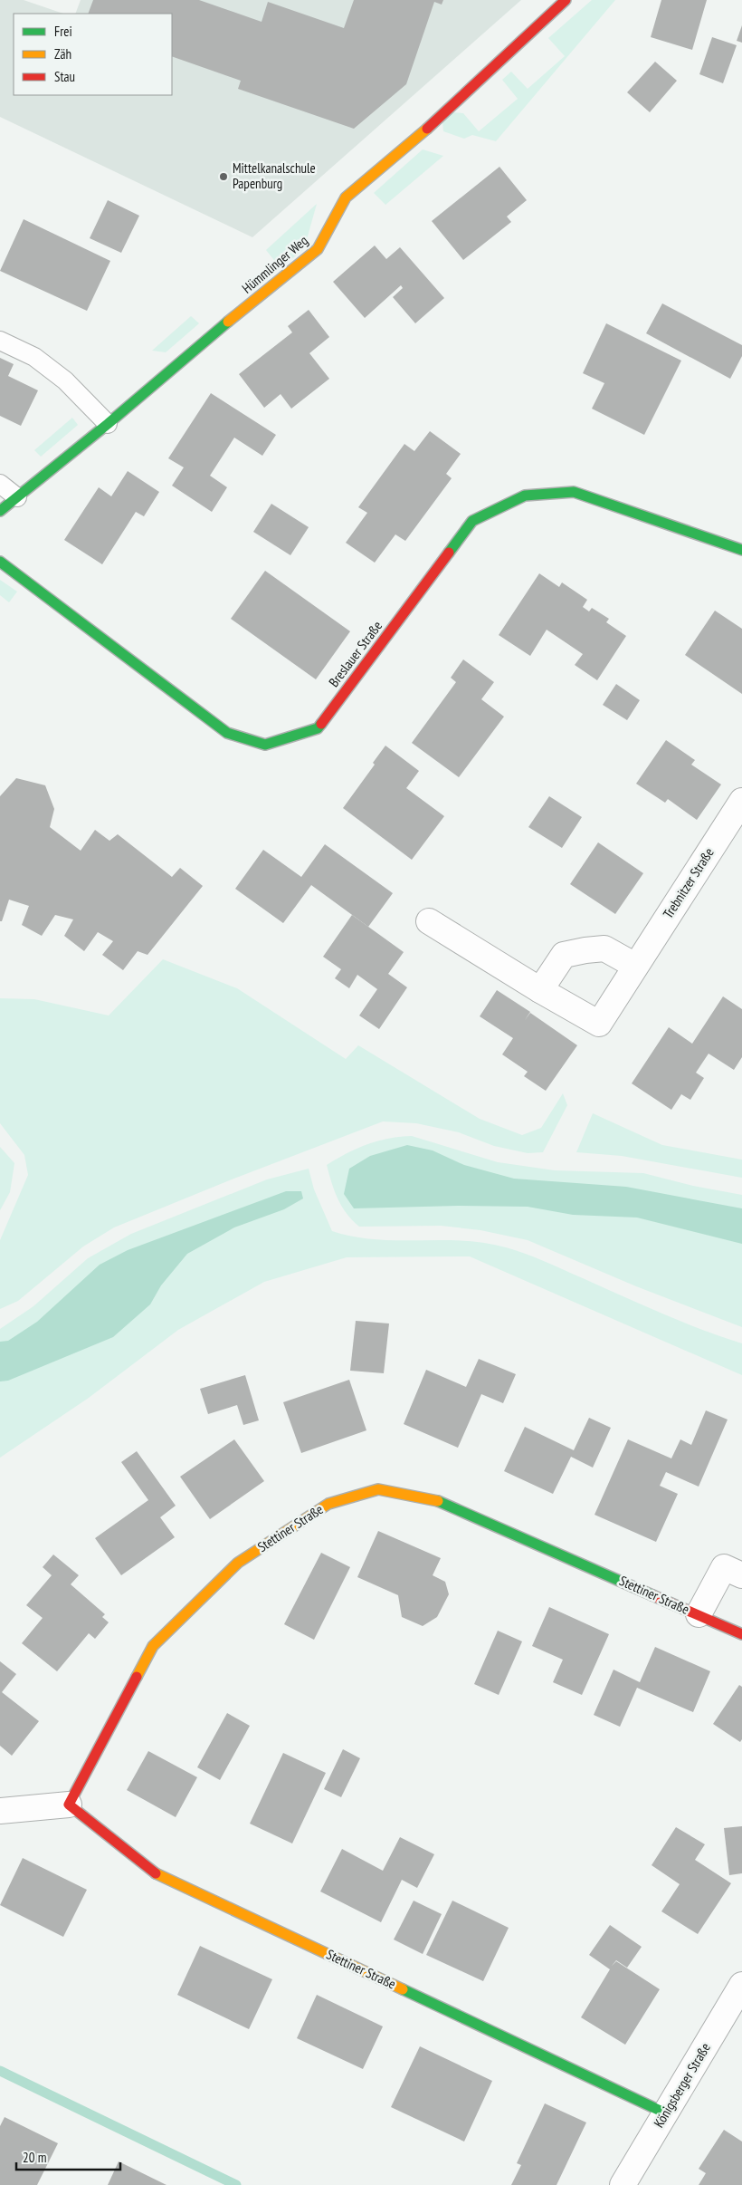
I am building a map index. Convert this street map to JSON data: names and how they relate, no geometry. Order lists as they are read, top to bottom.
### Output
{
  "streets": {
    "street": [
      "Hümmlinger Weg",
      "Breslauer Straße",
      "Trebnitzer Straße",
      "Stettiner Straße",
      "Königsberger Straße"
    ]
  },
  "crossings": [
    ["Stettiner Straße", "Königsberger Straße"]
  ],
  "places": ["Mittelkanalschule Papenburg"],
  "legend": ["Frei", "Zäh", "Stau"],
  "scale_bar": "20 m"
}
